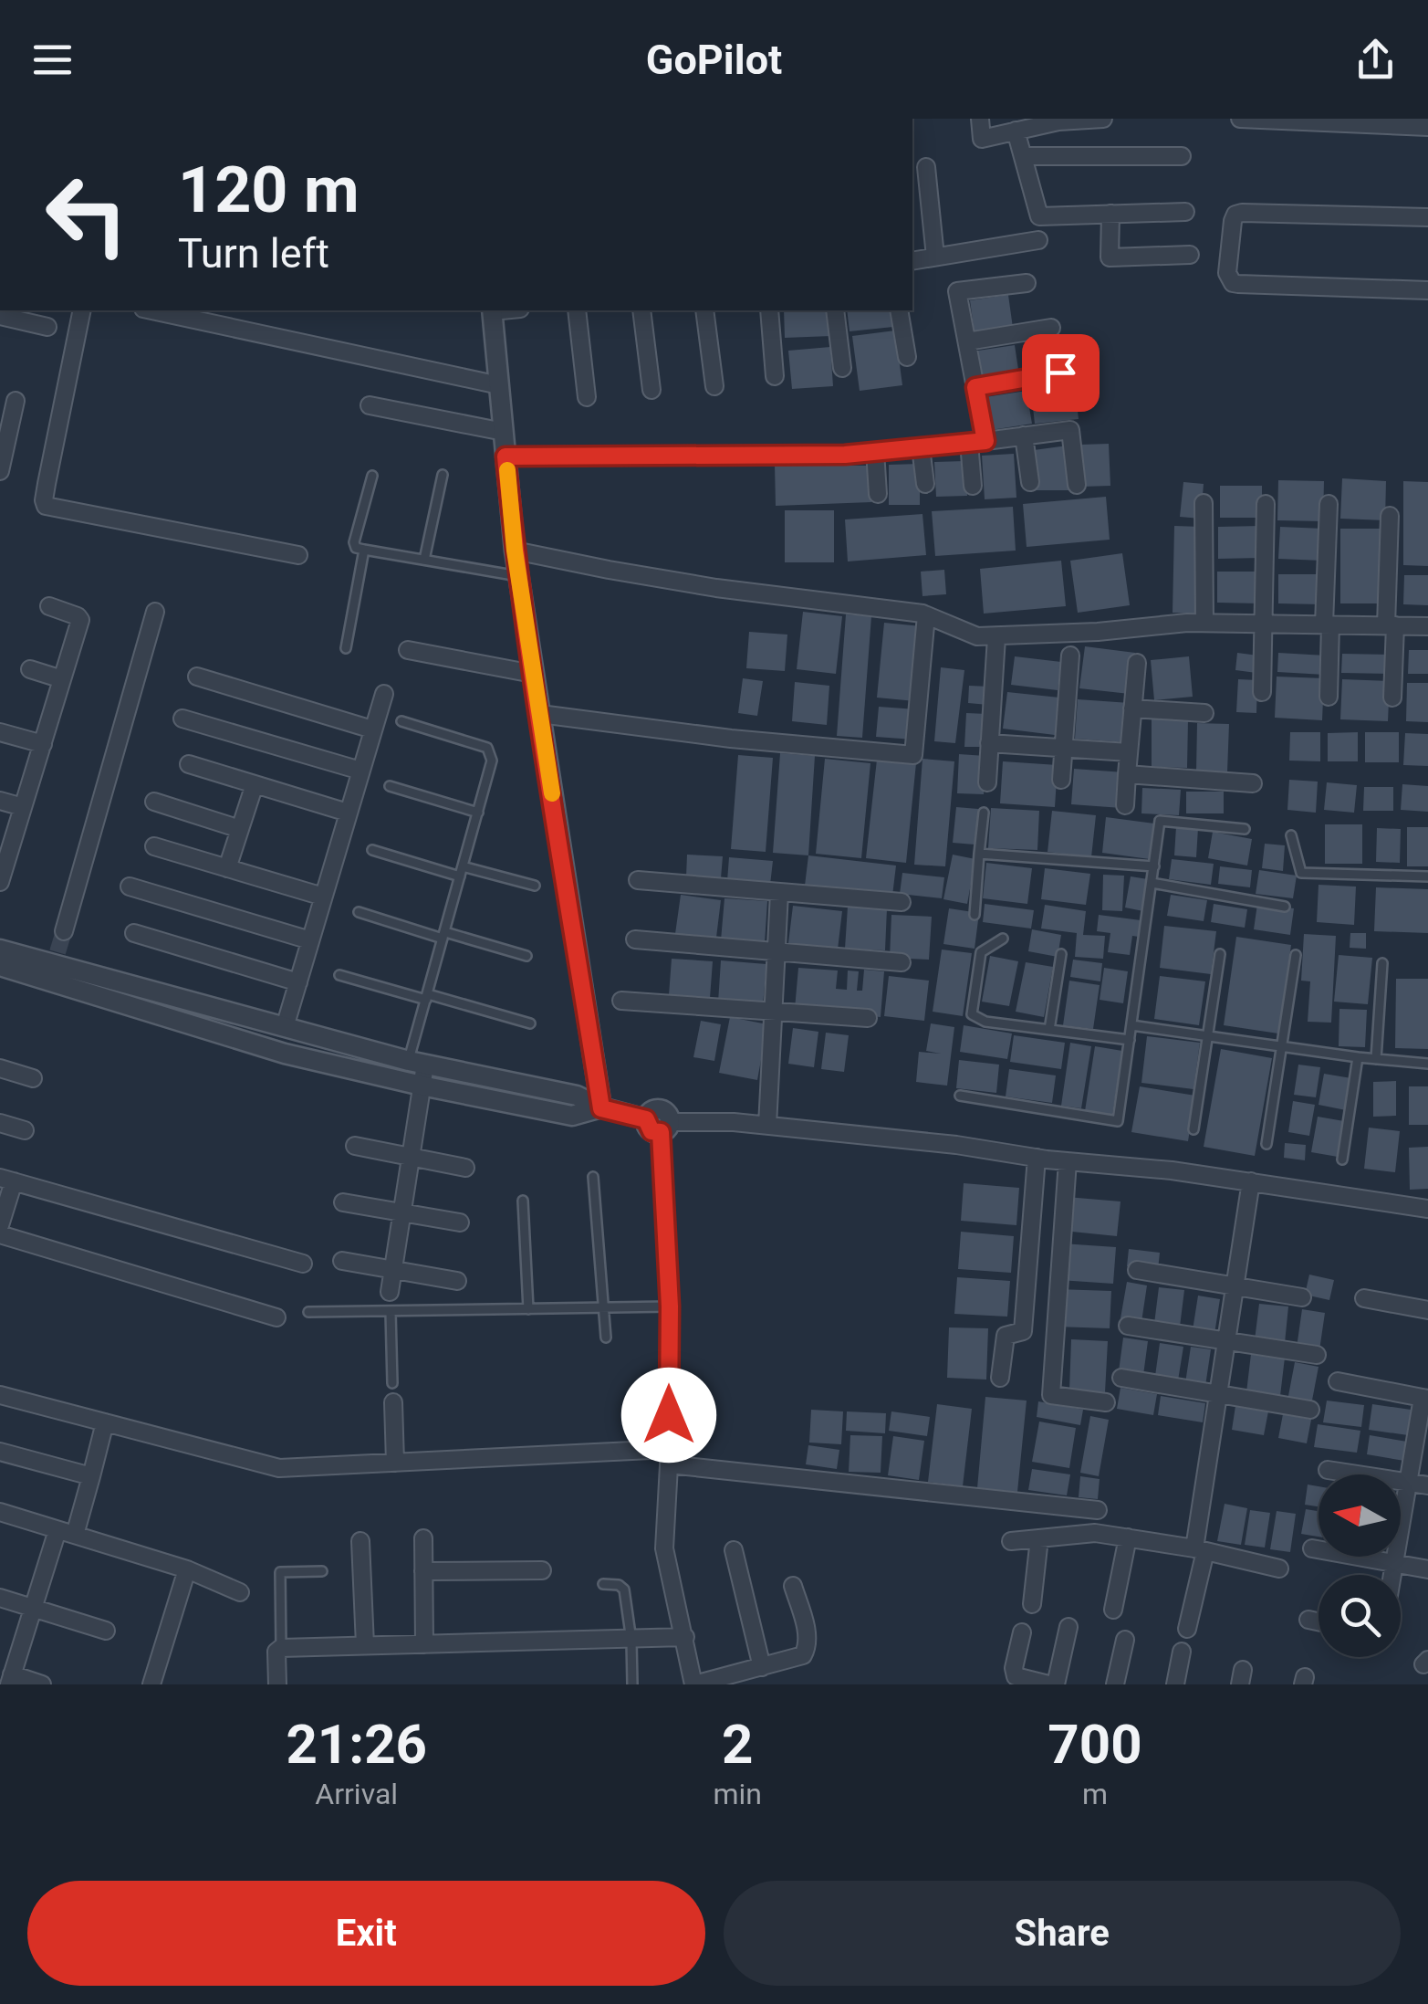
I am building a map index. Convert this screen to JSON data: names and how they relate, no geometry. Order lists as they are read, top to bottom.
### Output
{
  "north": "left",
  "page": {
    "header": "GoPilot",
    "turn": ["120 m", "Turn left"],
    "eta": [
      "21:26",
      "Arrival",
      "2",
      "min",
      "700",
      "m"
    ],
    "buttons": ["Exit", "Share"]
  }
}
